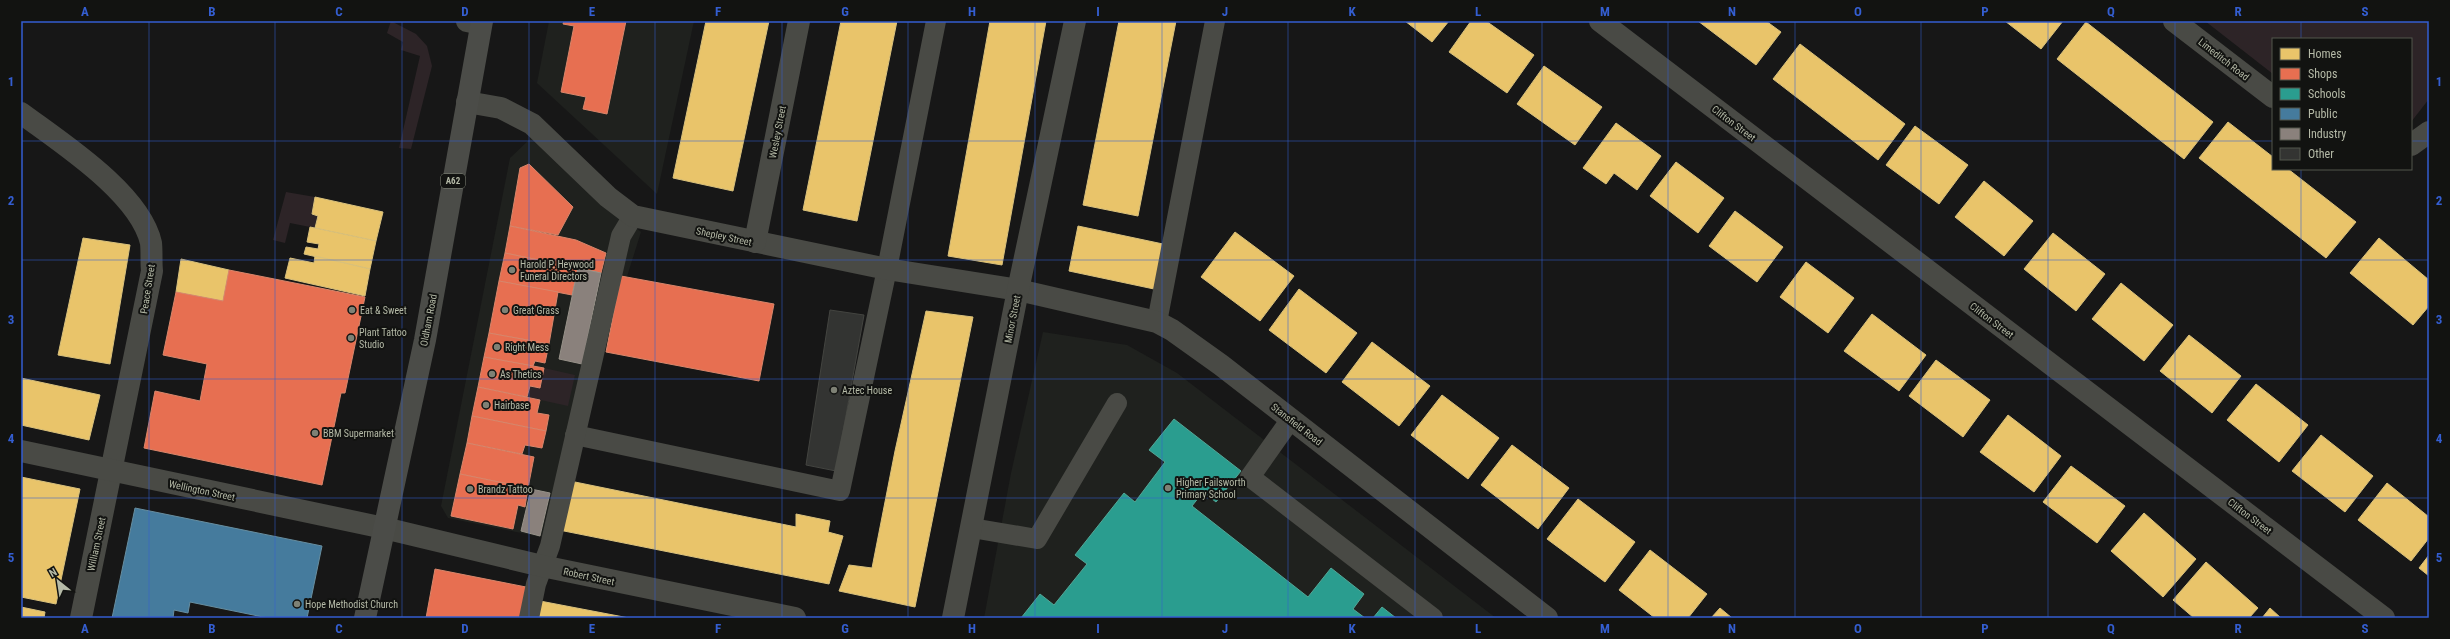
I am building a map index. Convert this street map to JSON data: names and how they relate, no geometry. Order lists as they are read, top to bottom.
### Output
{
  "streets": {
    "highway": ["A62", "Oldham Road"],
    "street": [
      "Limeditch Road",
      "Clifton Street",
      "Wesley Street",
      "Shepley Street",
      "Peace Street",
      "Minor Street",
      "Stansfield Road",
      "Wellington Street",
      "William Street",
      "Robert Street"
    ]
  },
  "crossings": [
    ["Wesley Street", "Shepley Street"],
    ["Shepley Street", "Minor Street"],
    ["Shepley Street", "Oldham Road"],
    ["Shepley Street", "Stansfield Road"],
    ["Peace Street", "Wellington Street"],
    ["Peace Street", "William Street"],
    ["Minor Street", "Stansfield Road"],
    ["Oldham Road", "Wellington Street"],
    ["Oldham Road", "Robert Street"],
    ["Wellington Street", "William Street"],
    ["Wellington Street", "Robert Street"]
  ],
  "places": [
    "Harold P. Heywood Funeral Directors",
    "Eat & Sweet",
    "Great Grass",
    "Plant Tattoo Studio",
    "Right Mess",
    "As Thetics",
    "Aztec House",
    "Hairbase",
    "BBM Supermarket",
    "Higher Failsworth Primary School",
    "Brandz Tattoo",
    "Hope Methodist Church"
  ],
  "legend": [
    "Homes",
    "Shops",
    "Schools",
    "Public",
    "Industry",
    "Other"
  ],
  "north": "top left",
  "grid": {
    "columns": [
      "A",
      "B",
      "C",
      "D",
      "E",
      "F",
      "G",
      "H",
      "I",
      "J",
      "K",
      "L",
      "M",
      "N",
      "O",
      "P",
      "Q",
      "R",
      "S"
    ],
    "rows": [
      "1",
      "2",
      "3",
      "4",
      "5"
    ]
  }
}
